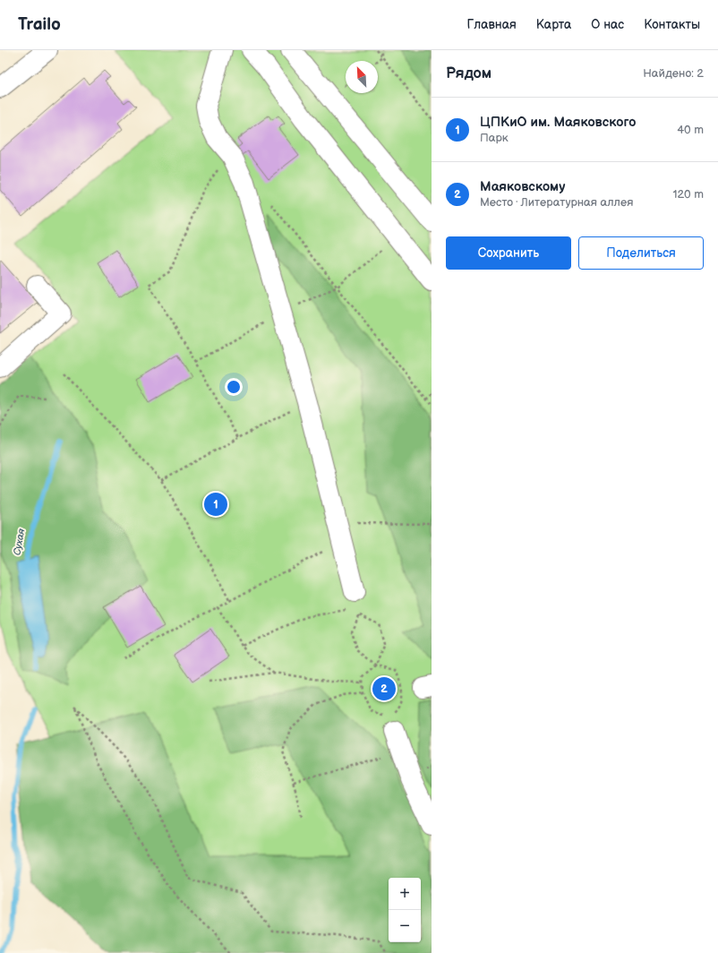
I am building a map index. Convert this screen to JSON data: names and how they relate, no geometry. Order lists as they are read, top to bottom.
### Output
{
  "water": ["Сухая"],
  "north": "top left",
  "page": {
    "header": "Trailo",
    "nav": [
      "Главная",
      "Карта",
      "О нас",
      "Контакты"
    ],
    "heading": ["Рядом", "Найдено: 2"],
    "list": [
      {
        "mark": "1",
        "name": "ЦПКиО им. Маяковского",
        "note": "Парк",
        "value": "40 m"
      },
      {
        "mark": "2",
        "name": "Маяковскому",
        "note": "Место · Литературная аллея",
        "value": "120 m"
      }
    ],
    "buttons": ["Сохранить", "Поделиться"],
    "pins": ["1", "2"],
    "map_buttons": ["+", "−"]
  }
}
